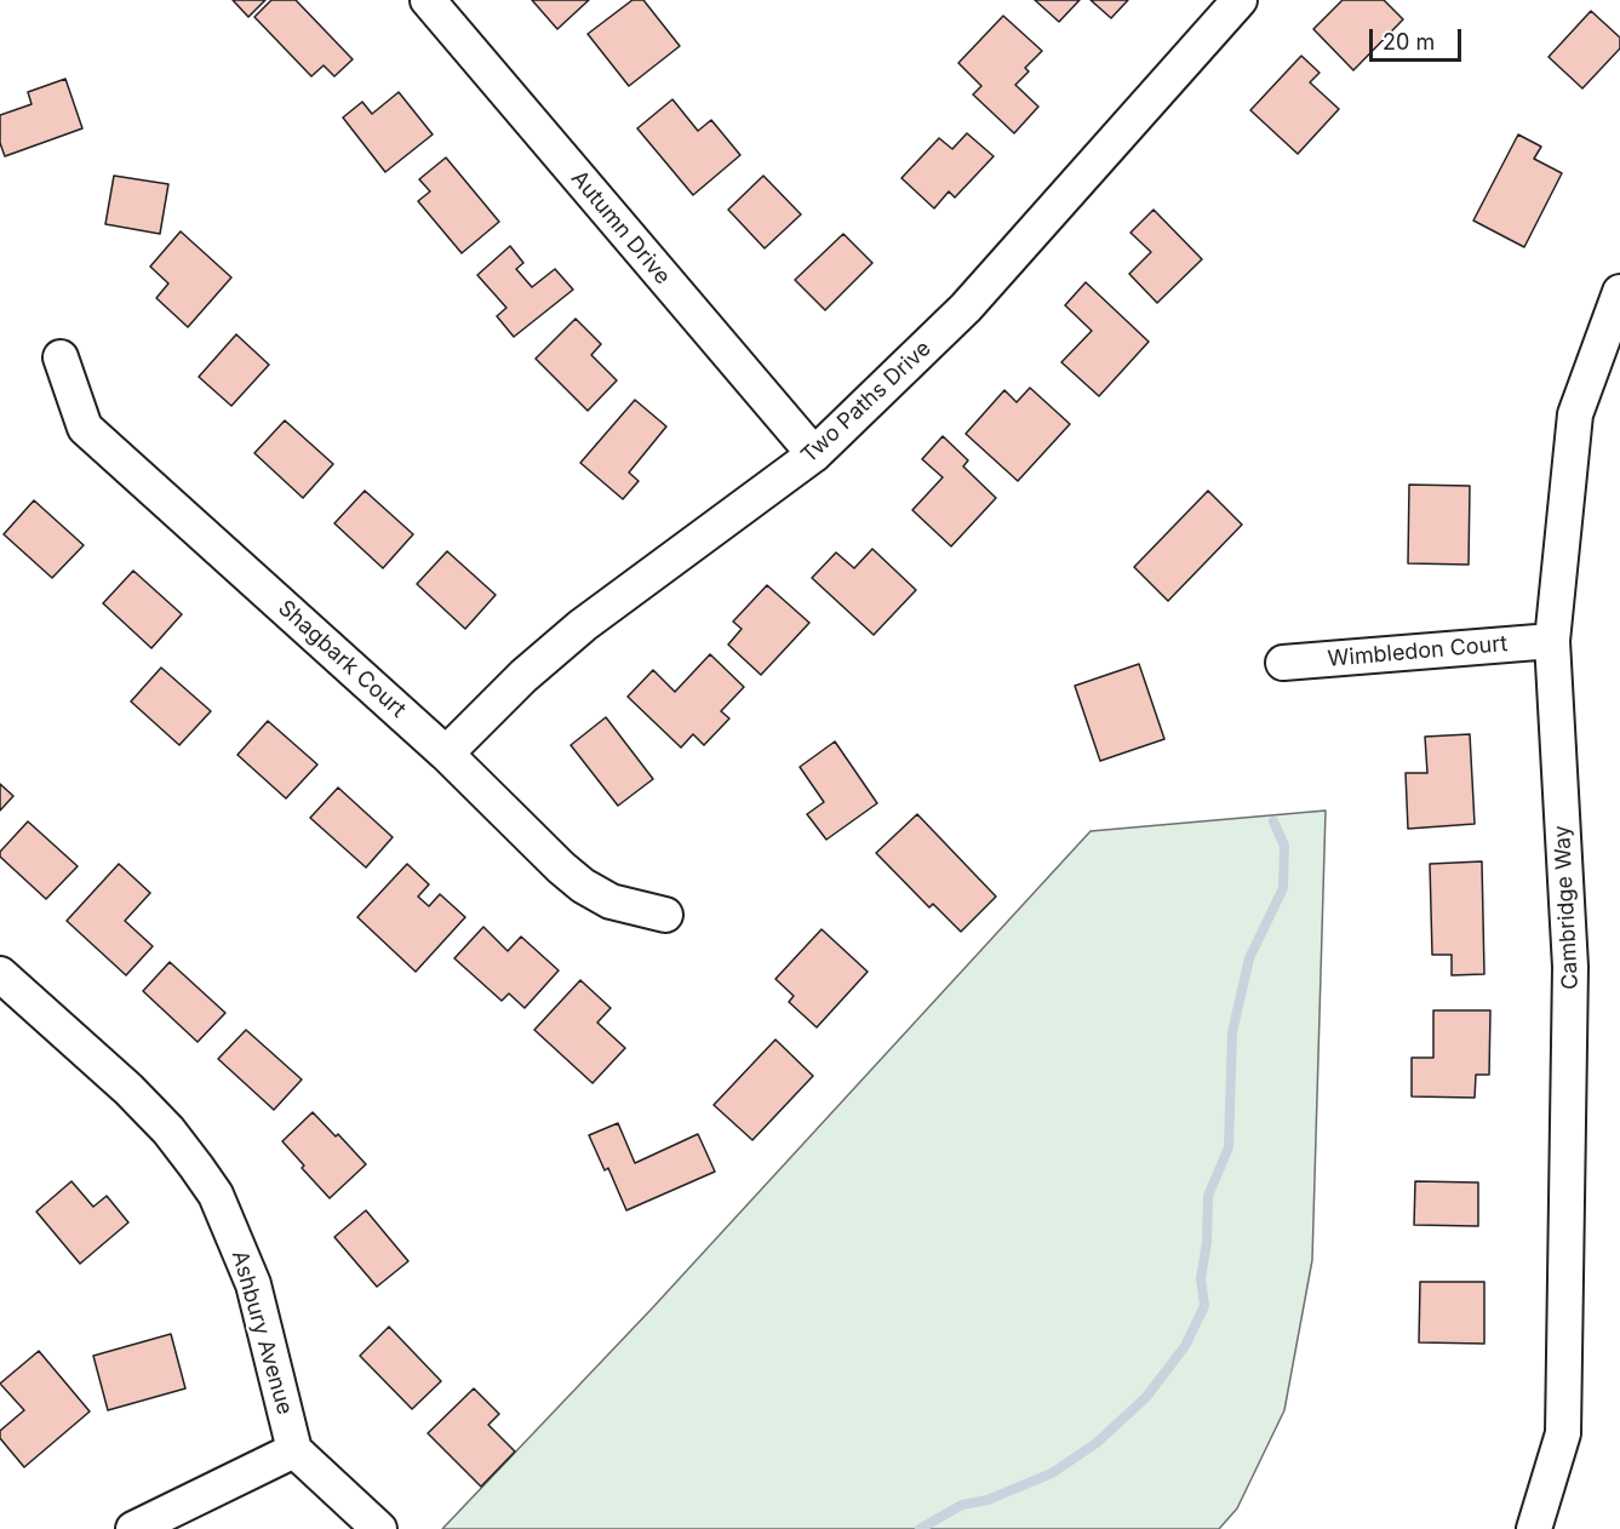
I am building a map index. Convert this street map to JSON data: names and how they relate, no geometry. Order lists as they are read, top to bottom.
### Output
{
  "streets": {
    "street": [
      "Autumn Drive",
      "Two Paths Drive",
      "Wimbledon Court",
      "Shagbark Court",
      "Cambridge Way",
      "Ashbury Avenue"
    ]
  },
  "crossings": [
    ["Autumn Drive", "Two Paths Drive"],
    ["Two Paths Drive", "Shagbark Court"],
    ["Wimbledon Court", "Cambridge Way"]
  ],
  "scale_bar": "20 m"
}
